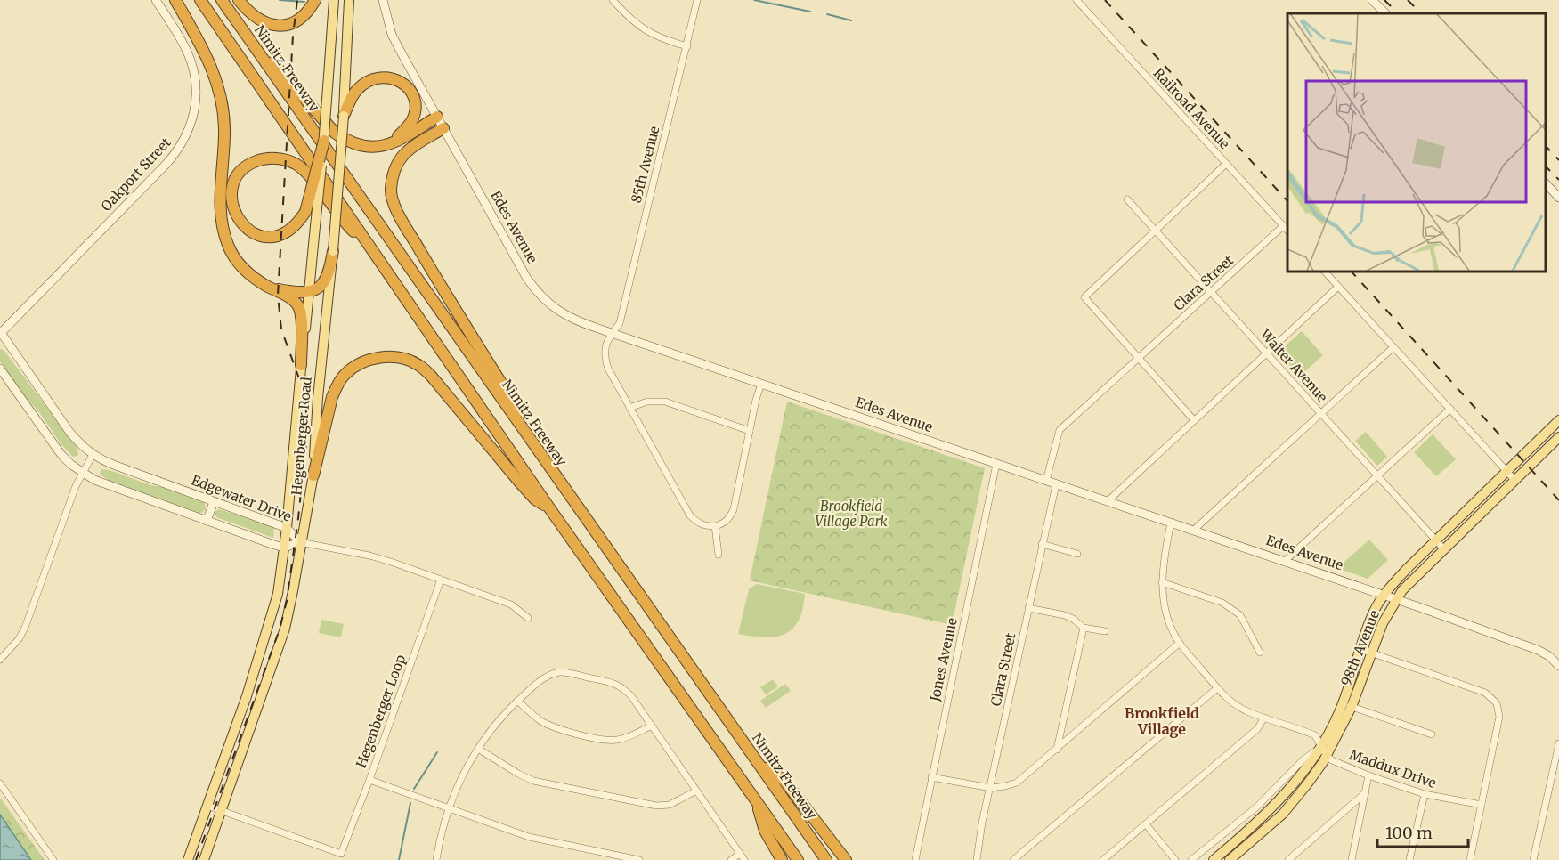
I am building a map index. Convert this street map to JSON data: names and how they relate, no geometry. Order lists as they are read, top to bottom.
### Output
{
  "streets": {
    "highway": ["Nimitz Freeway"],
    "main road": ["Hegenberger Road", "98th Avenue"],
    "street": [
      "Railroad Avenue",
      "85th Avenue",
      "Oakport Street",
      "Edes Avenue",
      "Clara Street",
      "Walter Avenue",
      "Edgewater Drive",
      "Jones Avenue",
      "Hegenberger Loop",
      "Maddux Drive"
    ]
  },
  "crossings": [
    ["Railroad Avenue", "Clara Street"],
    ["85th Avenue", "Edes Avenue"],
    ["Oakport Street", "Edgewater Drive"],
    ["Edes Avenue", "Clara Street"],
    ["Edes Avenue", "98th Avenue"],
    ["Edes Avenue", "Jones Avenue"],
    ["Clara Street", "Walter Avenue"],
    ["Walter Avenue", "98th Avenue"],
    ["Hegenberger Road", "Edgewater Drive"],
    ["Hegenberger Road", "Hegenberger Loop"],
    ["98th Avenue", "Maddux Drive"]
  ],
  "districts": ["Brookfield Village"],
  "parks": ["Brookfield Village Park"],
  "scale_bar": "100 m"
}
